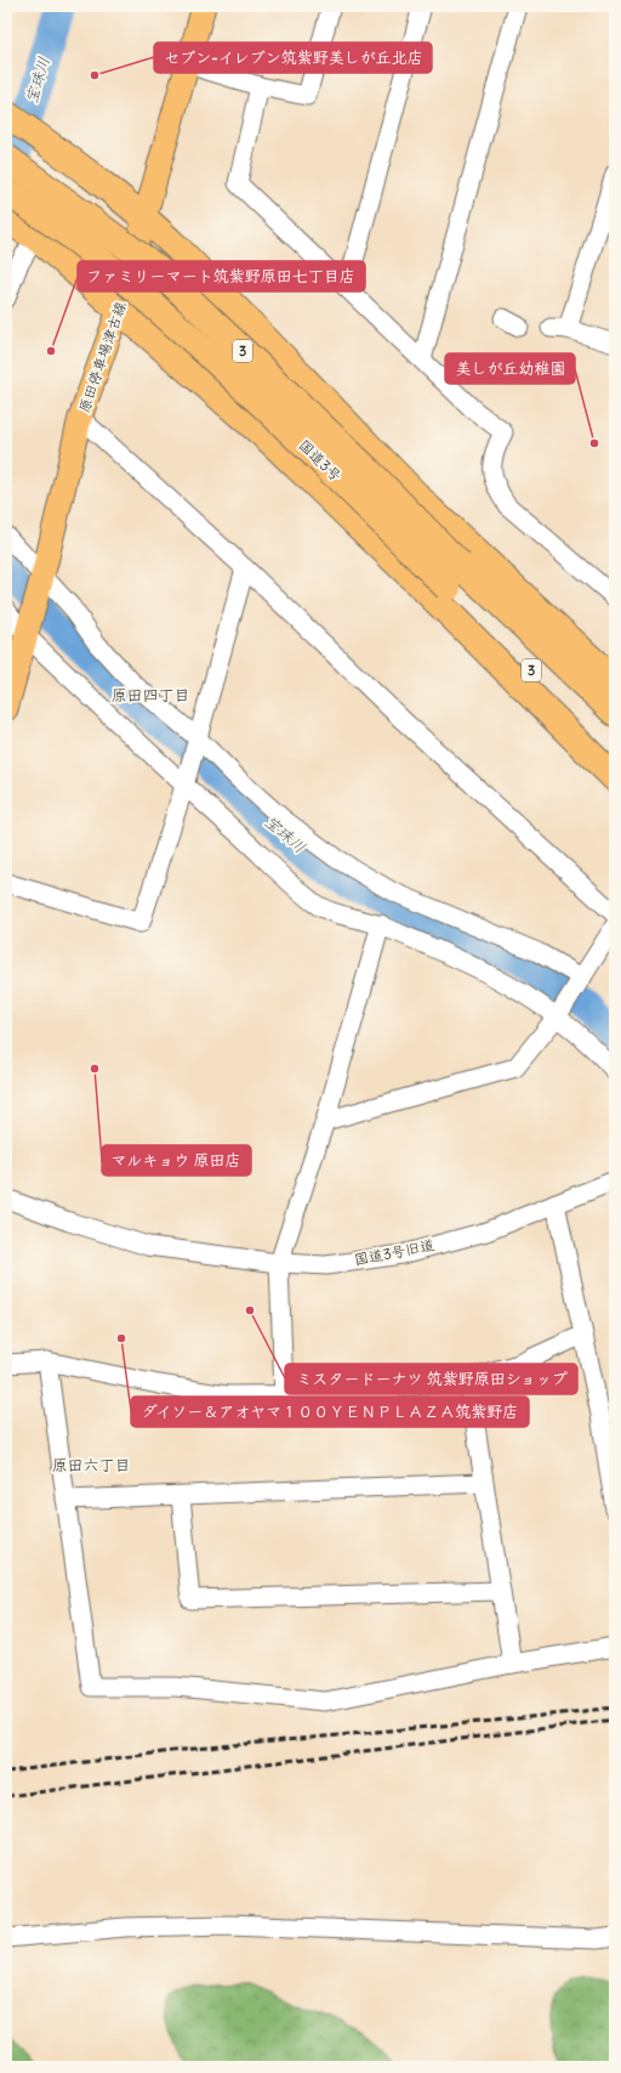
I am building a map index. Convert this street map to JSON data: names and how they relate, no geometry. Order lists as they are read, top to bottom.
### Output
{
  "streets": {
    "highway": ["3", "国道3号"],
    "main road": ["原田停車場津古線"],
    "street": ["国道3号旧道"]
  },
  "districts": ["原田四丁目", "原田六丁目"],
  "water": ["宝珠川"],
  "places": [
    "セブン-イレブン筑紫野美しが丘北店",
    "ファミリーマート筑紫野原田七丁目店",
    "美しが丘幼稚園",
    "マルキョウ 原田店",
    "ミスタードーナツ 筑紫野原田ショップ",
    "ダイソー＆アオヤマ１００ＹＥＮＰＬＡＺＡ筑紫野店"
  ]
}
